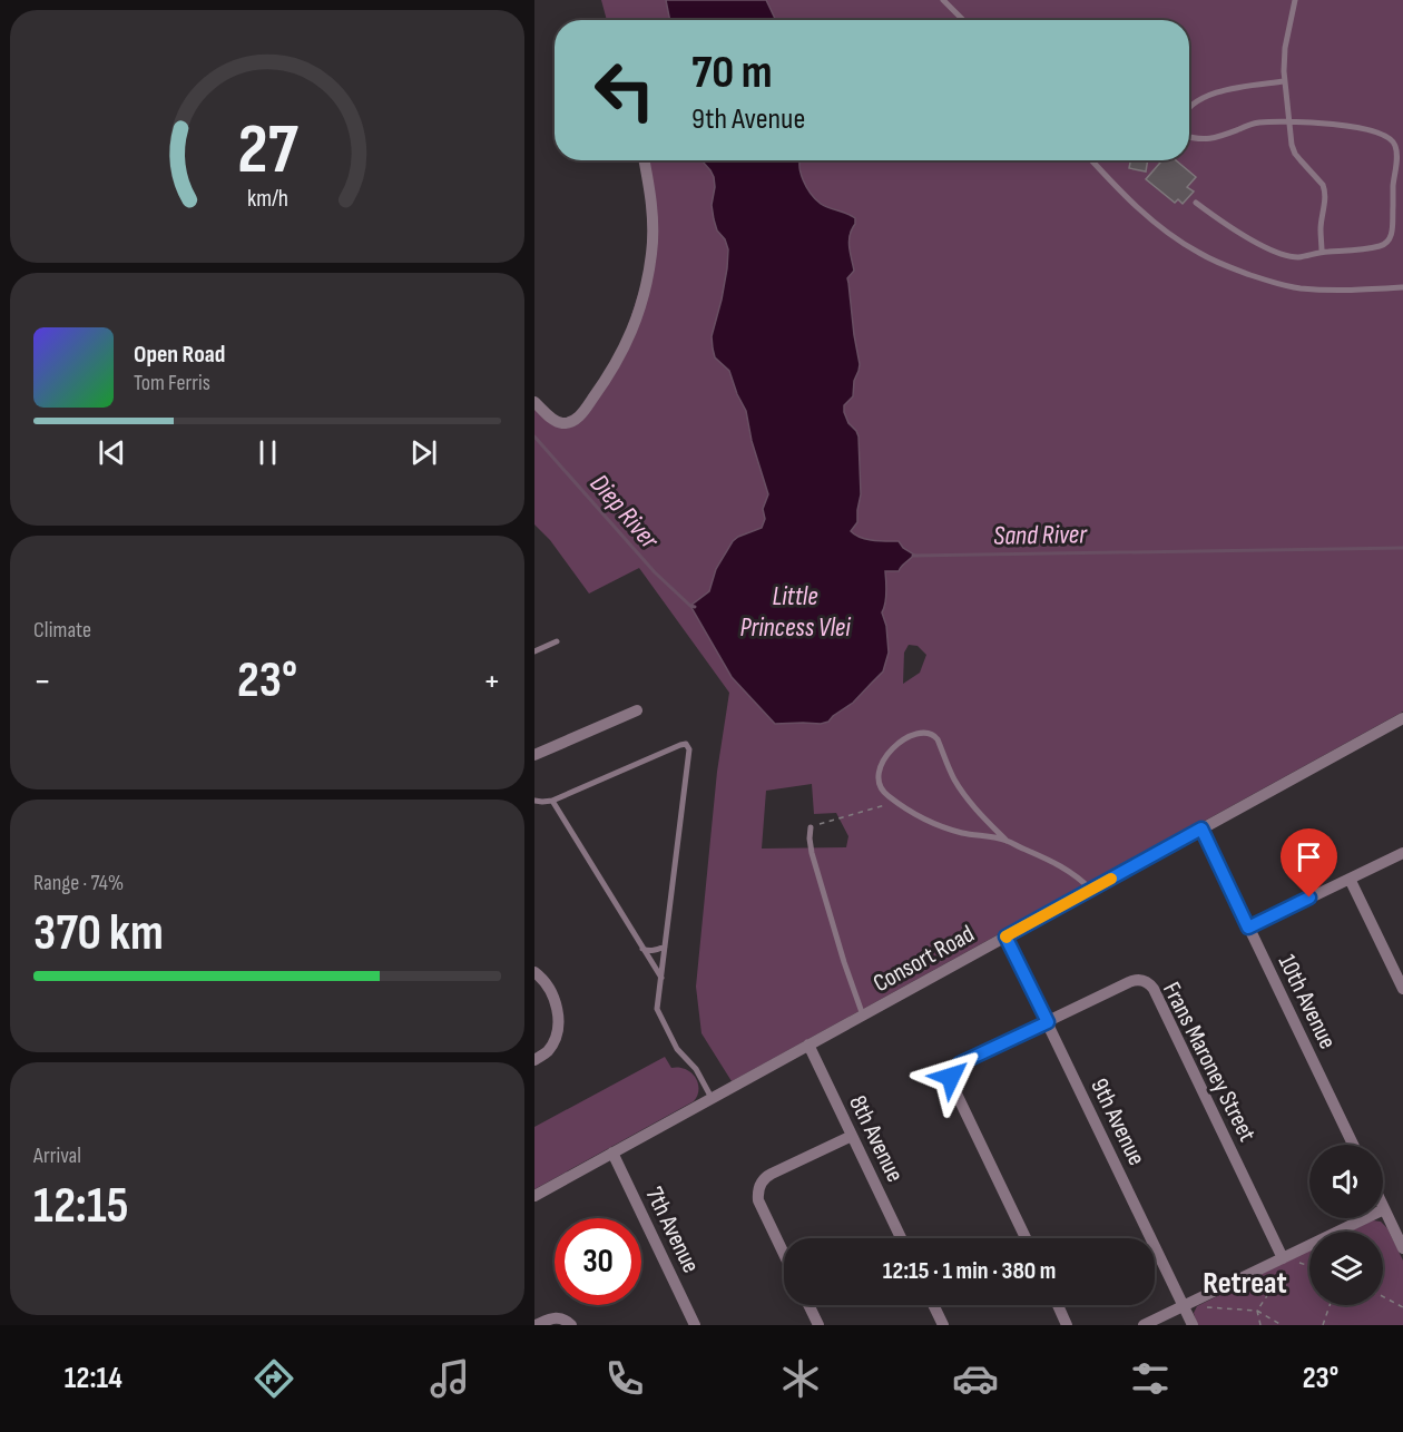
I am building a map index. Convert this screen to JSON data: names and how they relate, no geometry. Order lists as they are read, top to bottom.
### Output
{
  "streets": {
    "street": [
      "Consort Road",
      "10th Avenue",
      "Frans Maroney Street",
      "9th Avenue",
      "8th Avenue",
      "7th Avenue"
    ]
  },
  "crossings": [
    ["Consort Road", "10th Avenue"],
    ["Consort Road", "9th Avenue"],
    ["Consort Road", "8th Avenue"],
    ["Consort Road", "7th Avenue"],
    ["Frans Maroney Street", "9th Avenue"]
  ],
  "districts": ["Retreat"],
  "water": ["Diep River", "Sand River", "Little Princess Vlei"],
  "page": {
    "turn": ["70 m", "9th Avenue"],
    "song": ["Open Road", "Tom Ferris"],
    "tile": [
      "Climate",
      ["Range · 74%", "370 km"],
      ["Arrival", "12:15"]
    ],
    "heat": ["−", "23°", "+"],
    "limit": "30",
    "trip": "12:15 · 1 min · 380 m",
    "tabs": ["12:14", "23°"],
    "gauge": ["27", "km/h"]
  }
}
